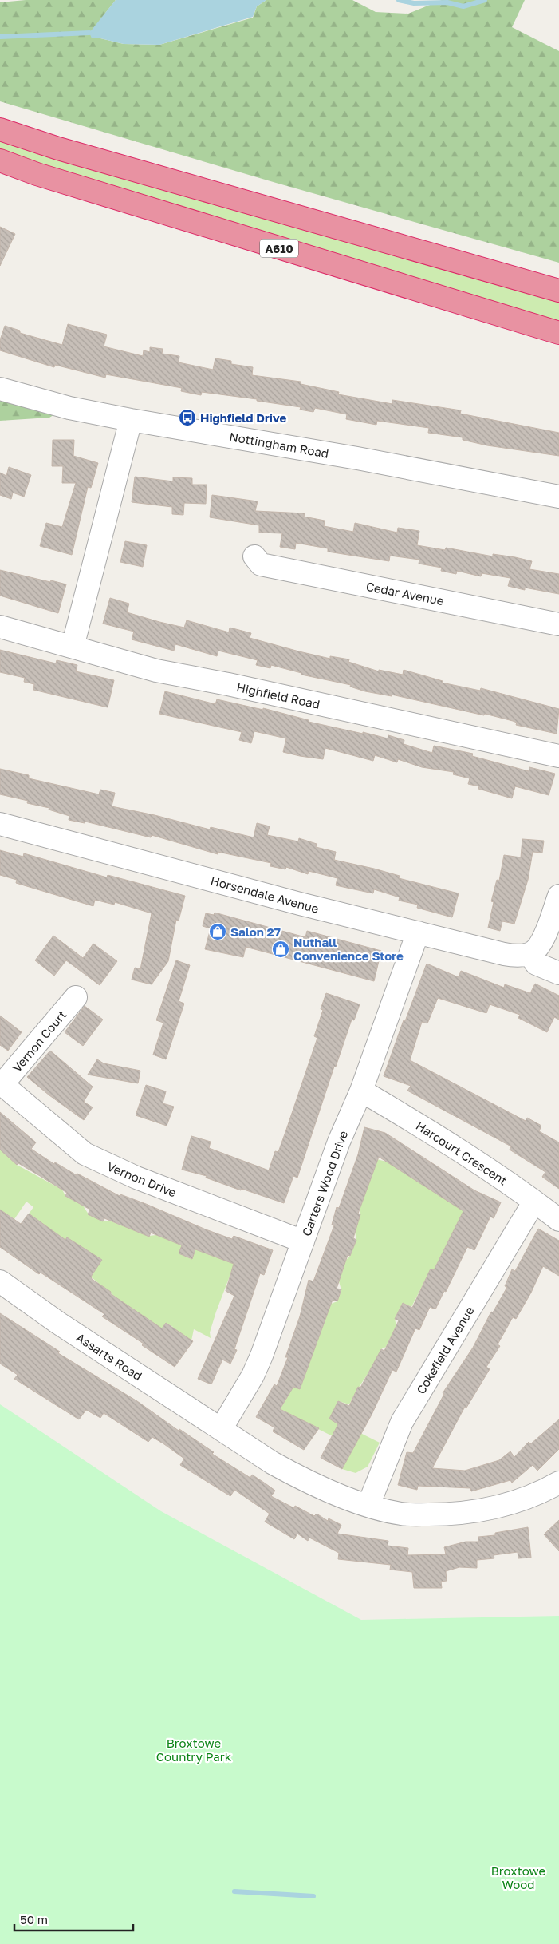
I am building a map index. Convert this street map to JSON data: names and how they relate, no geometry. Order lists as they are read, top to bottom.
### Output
{
  "streets": {
    "highway": ["A610"],
    "street": [
      "Nottingham Road",
      "Cedar Avenue",
      "Highfield Road",
      "Horsendale Avenue",
      "Vernon Court",
      "Harcourt Crescent",
      "Vernon Drive",
      "Carters Wood Drive",
      "Cokefield Avenue",
      "Assarts Road"
    ]
  },
  "crossings": [
    ["Horsendale Avenue", "Carters Wood Drive"],
    ["Vernon Court", "Vernon Drive"],
    ["Harcourt Crescent", "Carters Wood Drive"],
    ["Harcourt Crescent", "Cokefield Avenue"],
    ["Vernon Drive", "Carters Wood Drive"],
    ["Carters Wood Drive", "Assarts Road"]
  ],
  "parks": ["Broxtowe Country Park", "Broxtowe Wood"],
  "places": {
    "bus stop": ["Highfield Drive"],
    "shop": ["Salon 27", "Nuthall Convenience Store"]
  },
  "scale_bar": "50 m"
}
